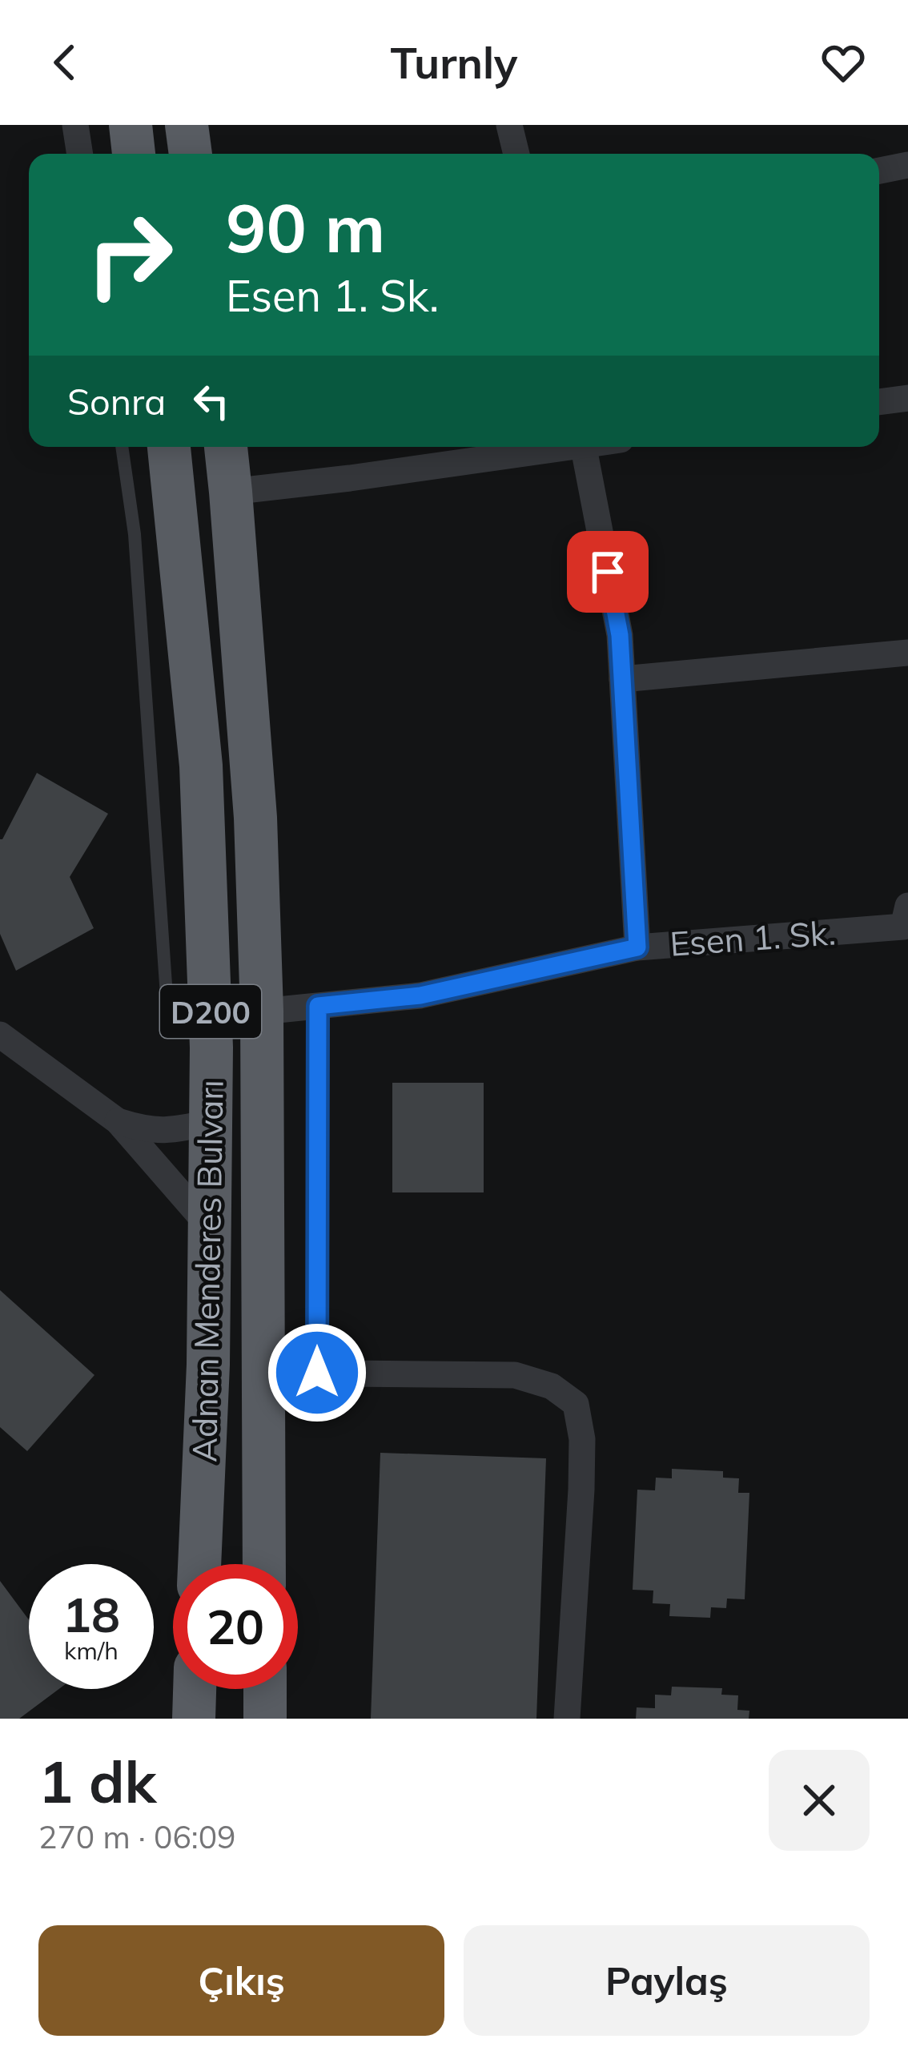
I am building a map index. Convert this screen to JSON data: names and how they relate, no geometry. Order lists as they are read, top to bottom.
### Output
{
  "streets": {
    "highway": ["D200", "Adnan Menderes Bulvarı"],
    "street": ["Esen 1. Sk."]
  },
  "crossings": [
    ["Esen 1. Sk.", "Adnan Menderes Bulvarı"]
  ],
  "page": {
    "header": "Turnly",
    "turn": ["90 m", "Esen 1. Sk."],
    "then": "Sonra",
    "speed": "18 km/h",
    "limit": "20",
    "heading": ["1 dk", "270 m · 06:09"],
    "buttons": ["Çıkış", "Paylaş"]
  }
}
